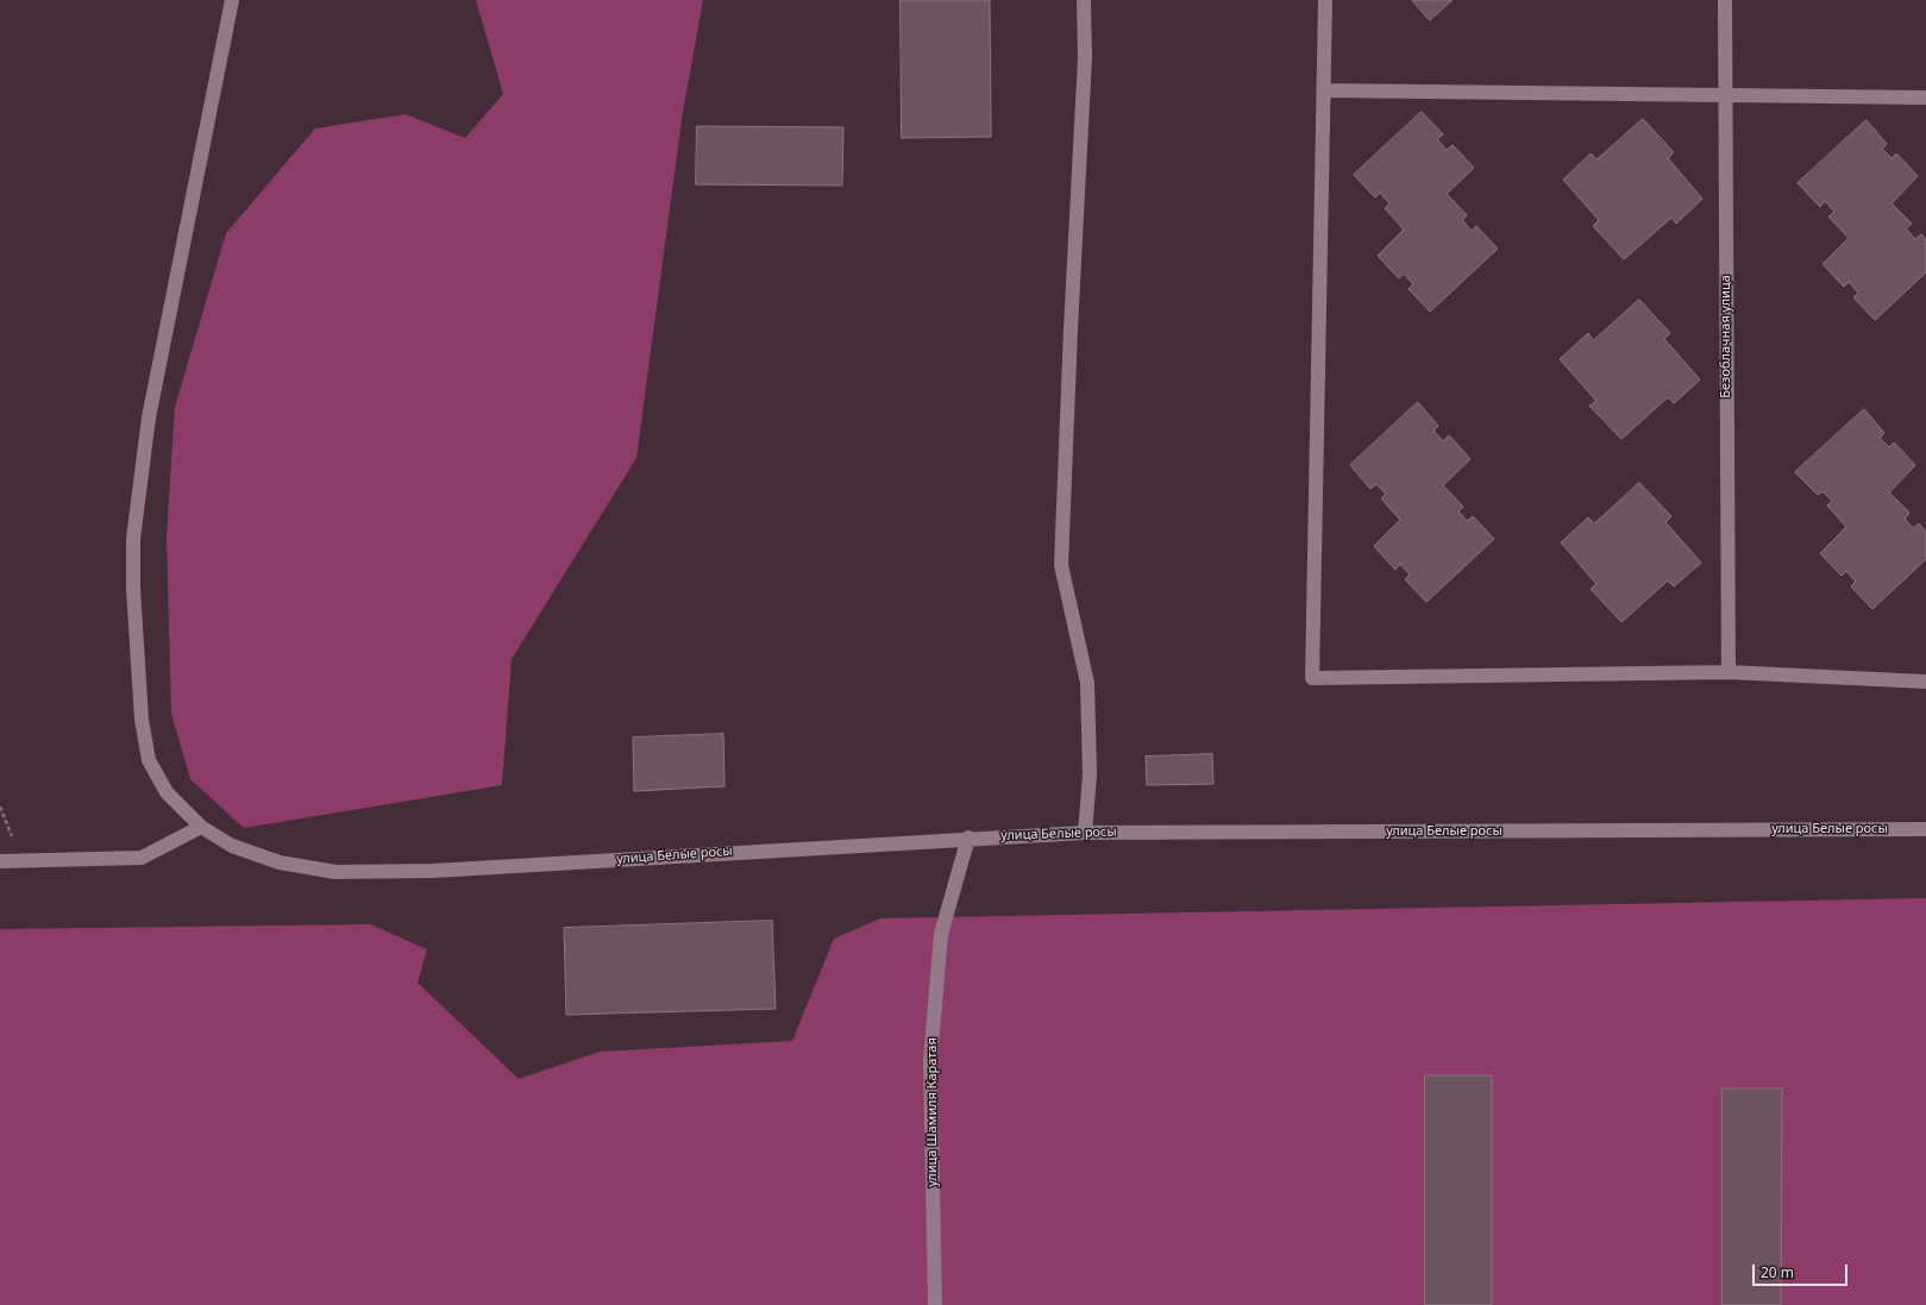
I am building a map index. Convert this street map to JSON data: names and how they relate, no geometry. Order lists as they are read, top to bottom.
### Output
{
  "streets": {
    "street": ["Безоблачная улица", "улица Белые росы", "улица Шамиля Каратая"]
  },
  "crossings": [
    ["улица Белые росы", "улица Шамиля Каратая"]
  ],
  "scale_bar": "20 m"
}
